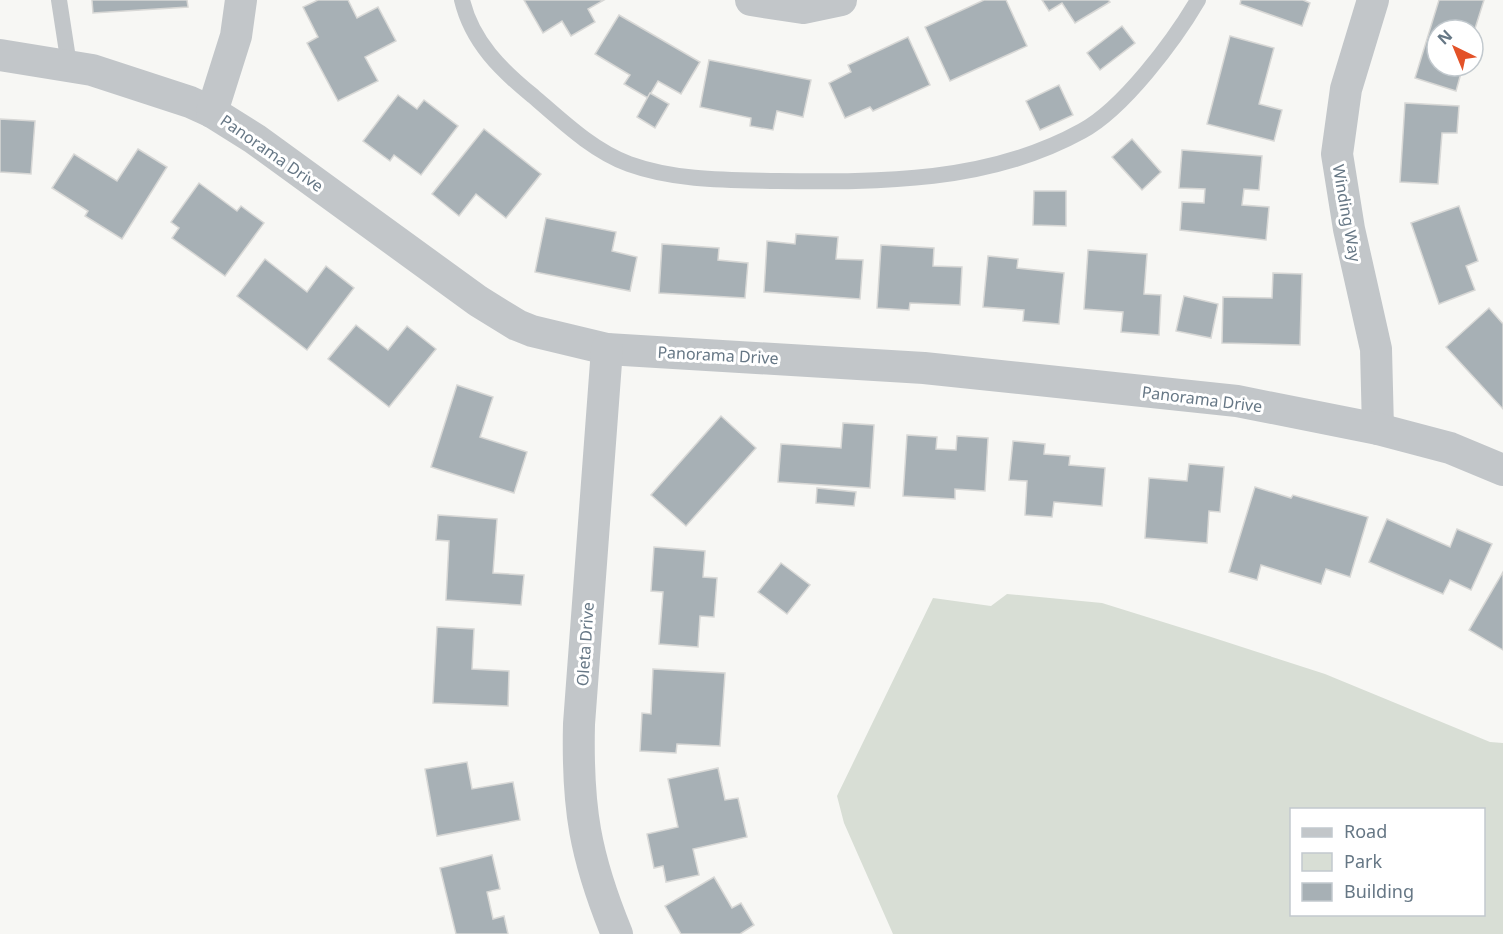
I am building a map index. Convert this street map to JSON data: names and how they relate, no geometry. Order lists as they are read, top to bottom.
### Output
{
  "streets": {
    "street": ["Panorama Drive", "Winding Way", "Oleta Drive"]
  },
  "crossings": [
    ["Panorama Drive", "Winding Way"],
    ["Panorama Drive", "Oleta Drive"]
  ],
  "legend": ["Road", "Park", "Building"],
  "north": "top left"
}
